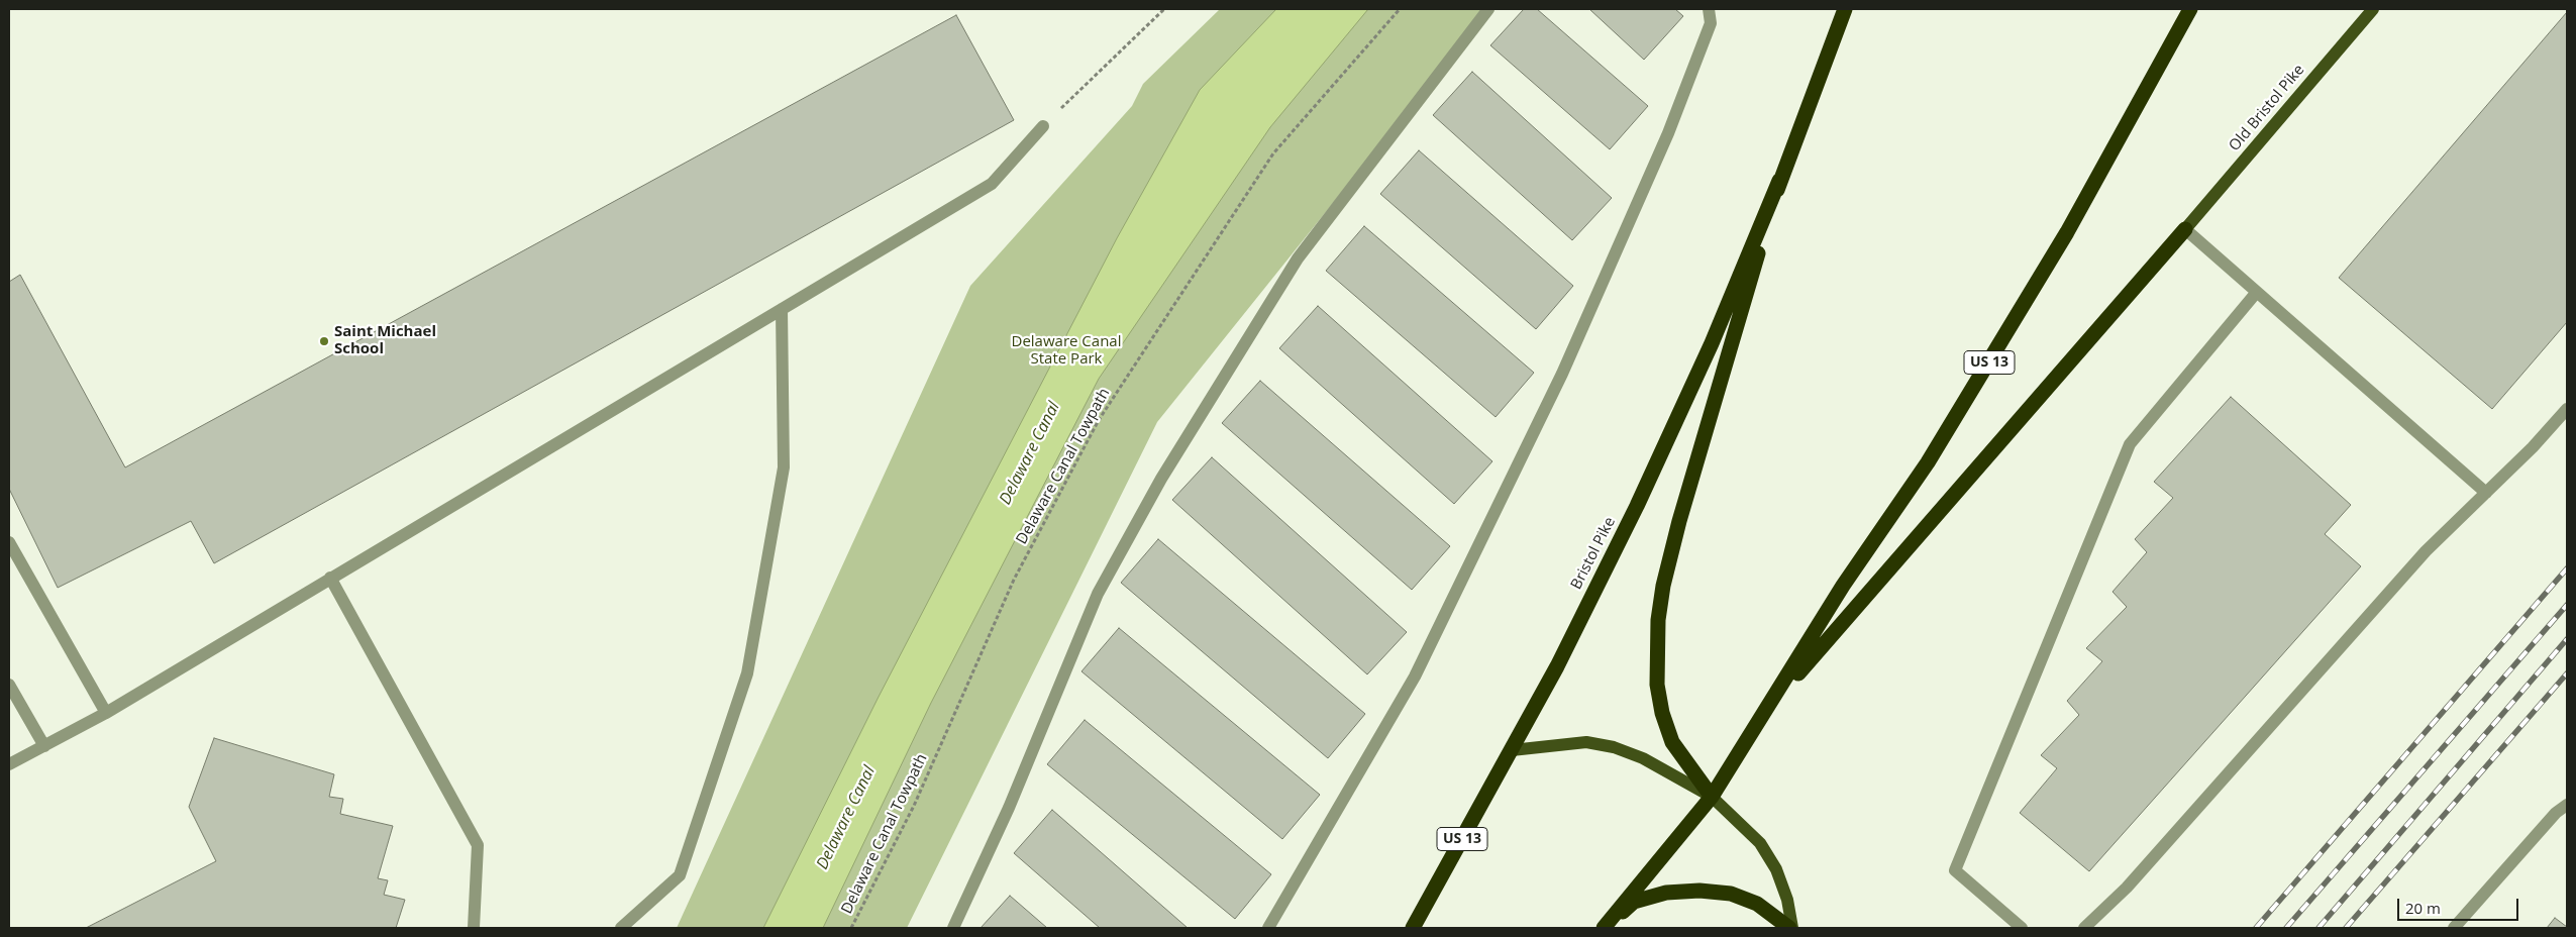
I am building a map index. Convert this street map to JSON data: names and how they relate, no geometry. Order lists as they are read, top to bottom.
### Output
{
  "streets": {
    "highway": ["US 13", "Bristol Pike"],
    "main road": ["Old Bristol Pike"],
    "path": ["Delaware Canal Towpath"]
  },
  "crossings": [
    ["US 13", "Bristol Pike"]
  ],
  "water": ["Delaware Canal"],
  "parks": ["Delaware Canal State Park"],
  "places": ["Saint Michael School"],
  "scale_bar": "20 m"
}
